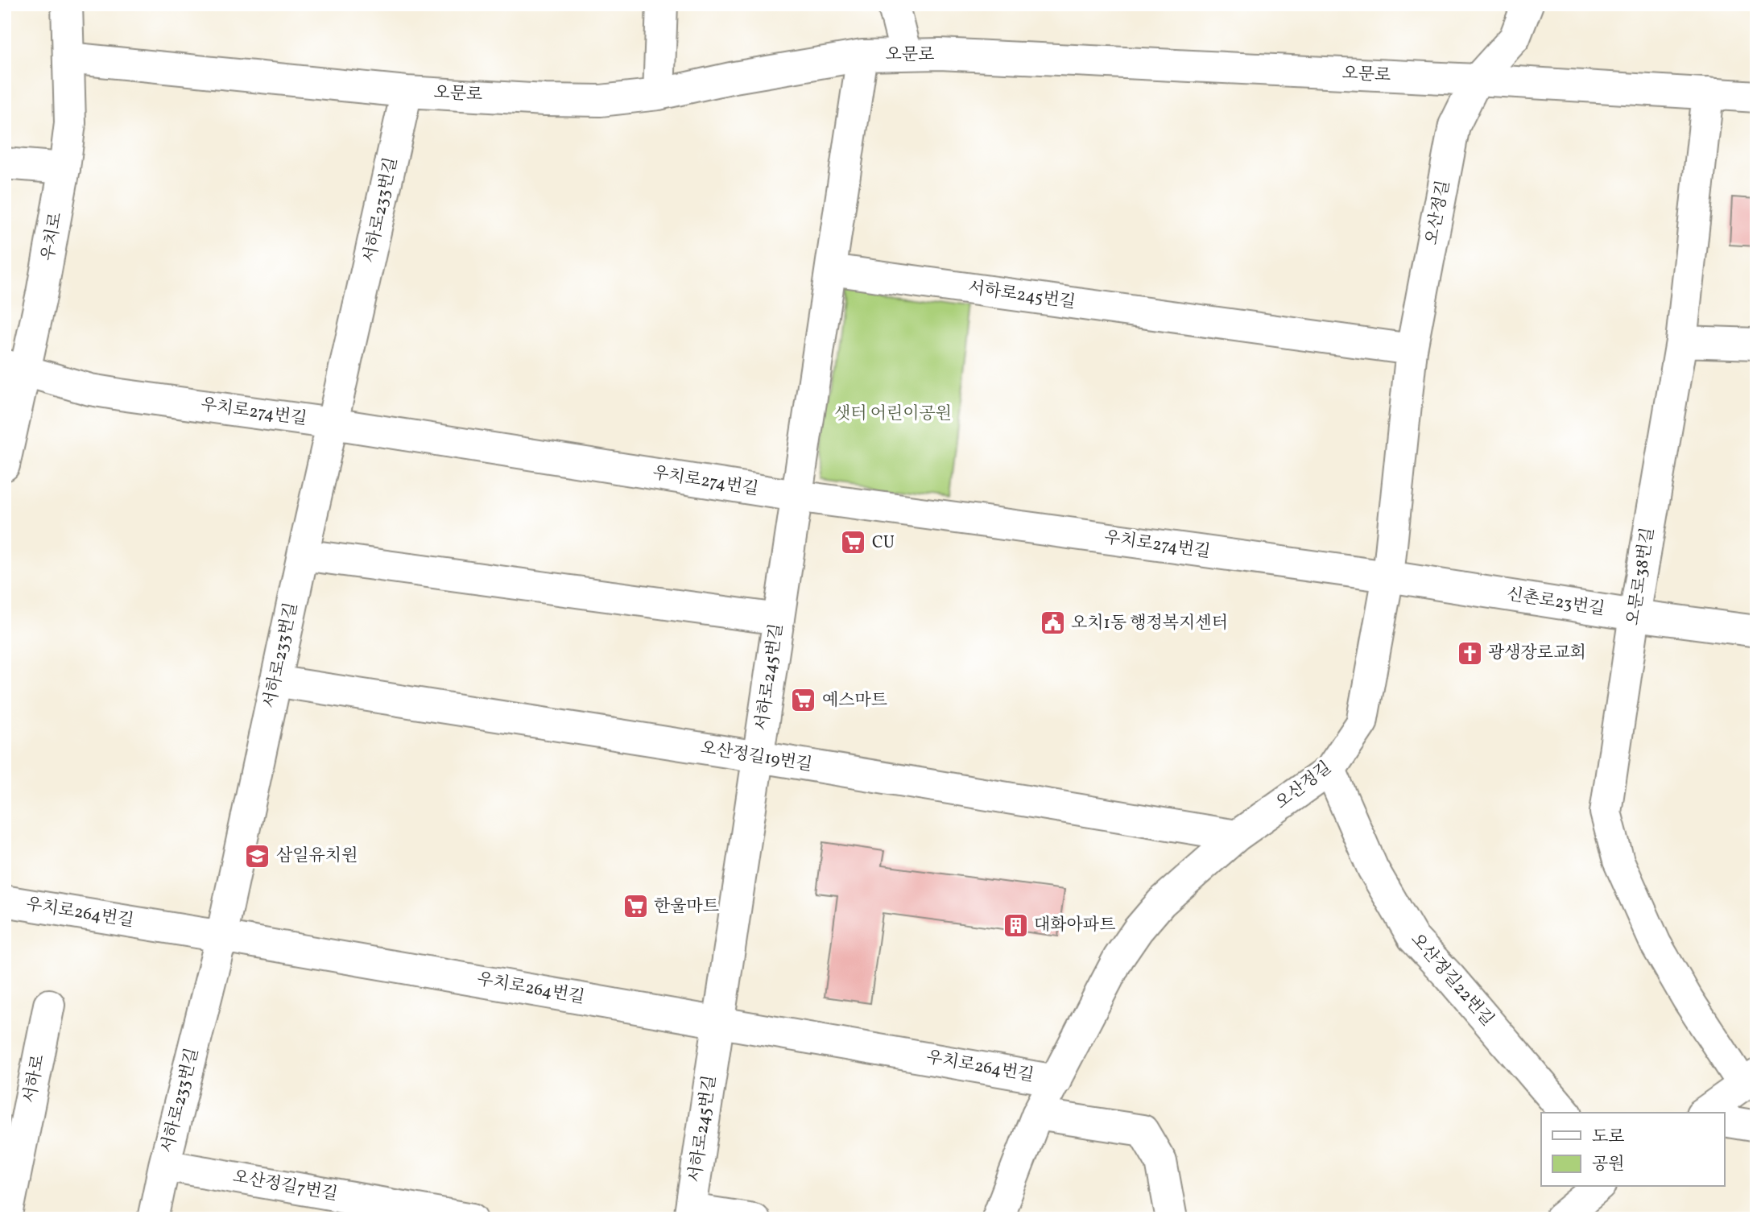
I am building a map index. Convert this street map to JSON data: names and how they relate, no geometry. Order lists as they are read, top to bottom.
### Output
{
  "streets": {
    "street": [
      "오문로",
      "서하로233번길",
      "오산정길",
      "우치로",
      "서하로245번길",
      "우치로274번길",
      "오문로38번길",
      "신촌로23번길",
      "오산정길19번길",
      "우치로264번길",
      "오산정길22번길",
      "서하로",
      "오산정길7번길"
    ]
  },
  "crossings": [
    ["오문로", "서하로233번길"],
    ["오문로", "오산정길"],
    ["오문로", "우치로"],
    ["오문로", "서하로245번길"],
    ["오문로", "오문로38번길"],
    ["서하로233번길", "우치로274번길"],
    ["서하로233번길", "오산정길19번길"],
    ["서하로233번길", "우치로264번길"],
    ["서하로233번길", "오산정길7번길"],
    ["오산정길", "서하로245번길"],
    ["오산정길", "우치로274번길"],
    ["오산정길", "신촌로23번길"],
    ["오산정길", "오산정길19번길"],
    ["오산정길", "우치로264번길"],
    ["오산정길", "오산정길22번길"],
    ["우치로", "우치로274번길"],
    ["서하로245번길", "우치로274번길"],
    ["서하로245번길", "오산정길19번길"],
    ["서하로245번길", "우치로264번길"],
    ["우치로274번길", "신촌로23번길"],
    ["오문로38번길", "신촌로23번길"]
  ],
  "parks": ["샛터 어린이공원"],
  "places": {
    "supermarket": ["CU", "예스마트", "한울마트"],
    "public building": ["오치1동 행정복지센터"],
    "church": ["광생장로교회"],
    "school or university": ["삼일유치원"],
    "building": ["대화아파트"]
  },
  "legend": ["도로", "공원"]
}
